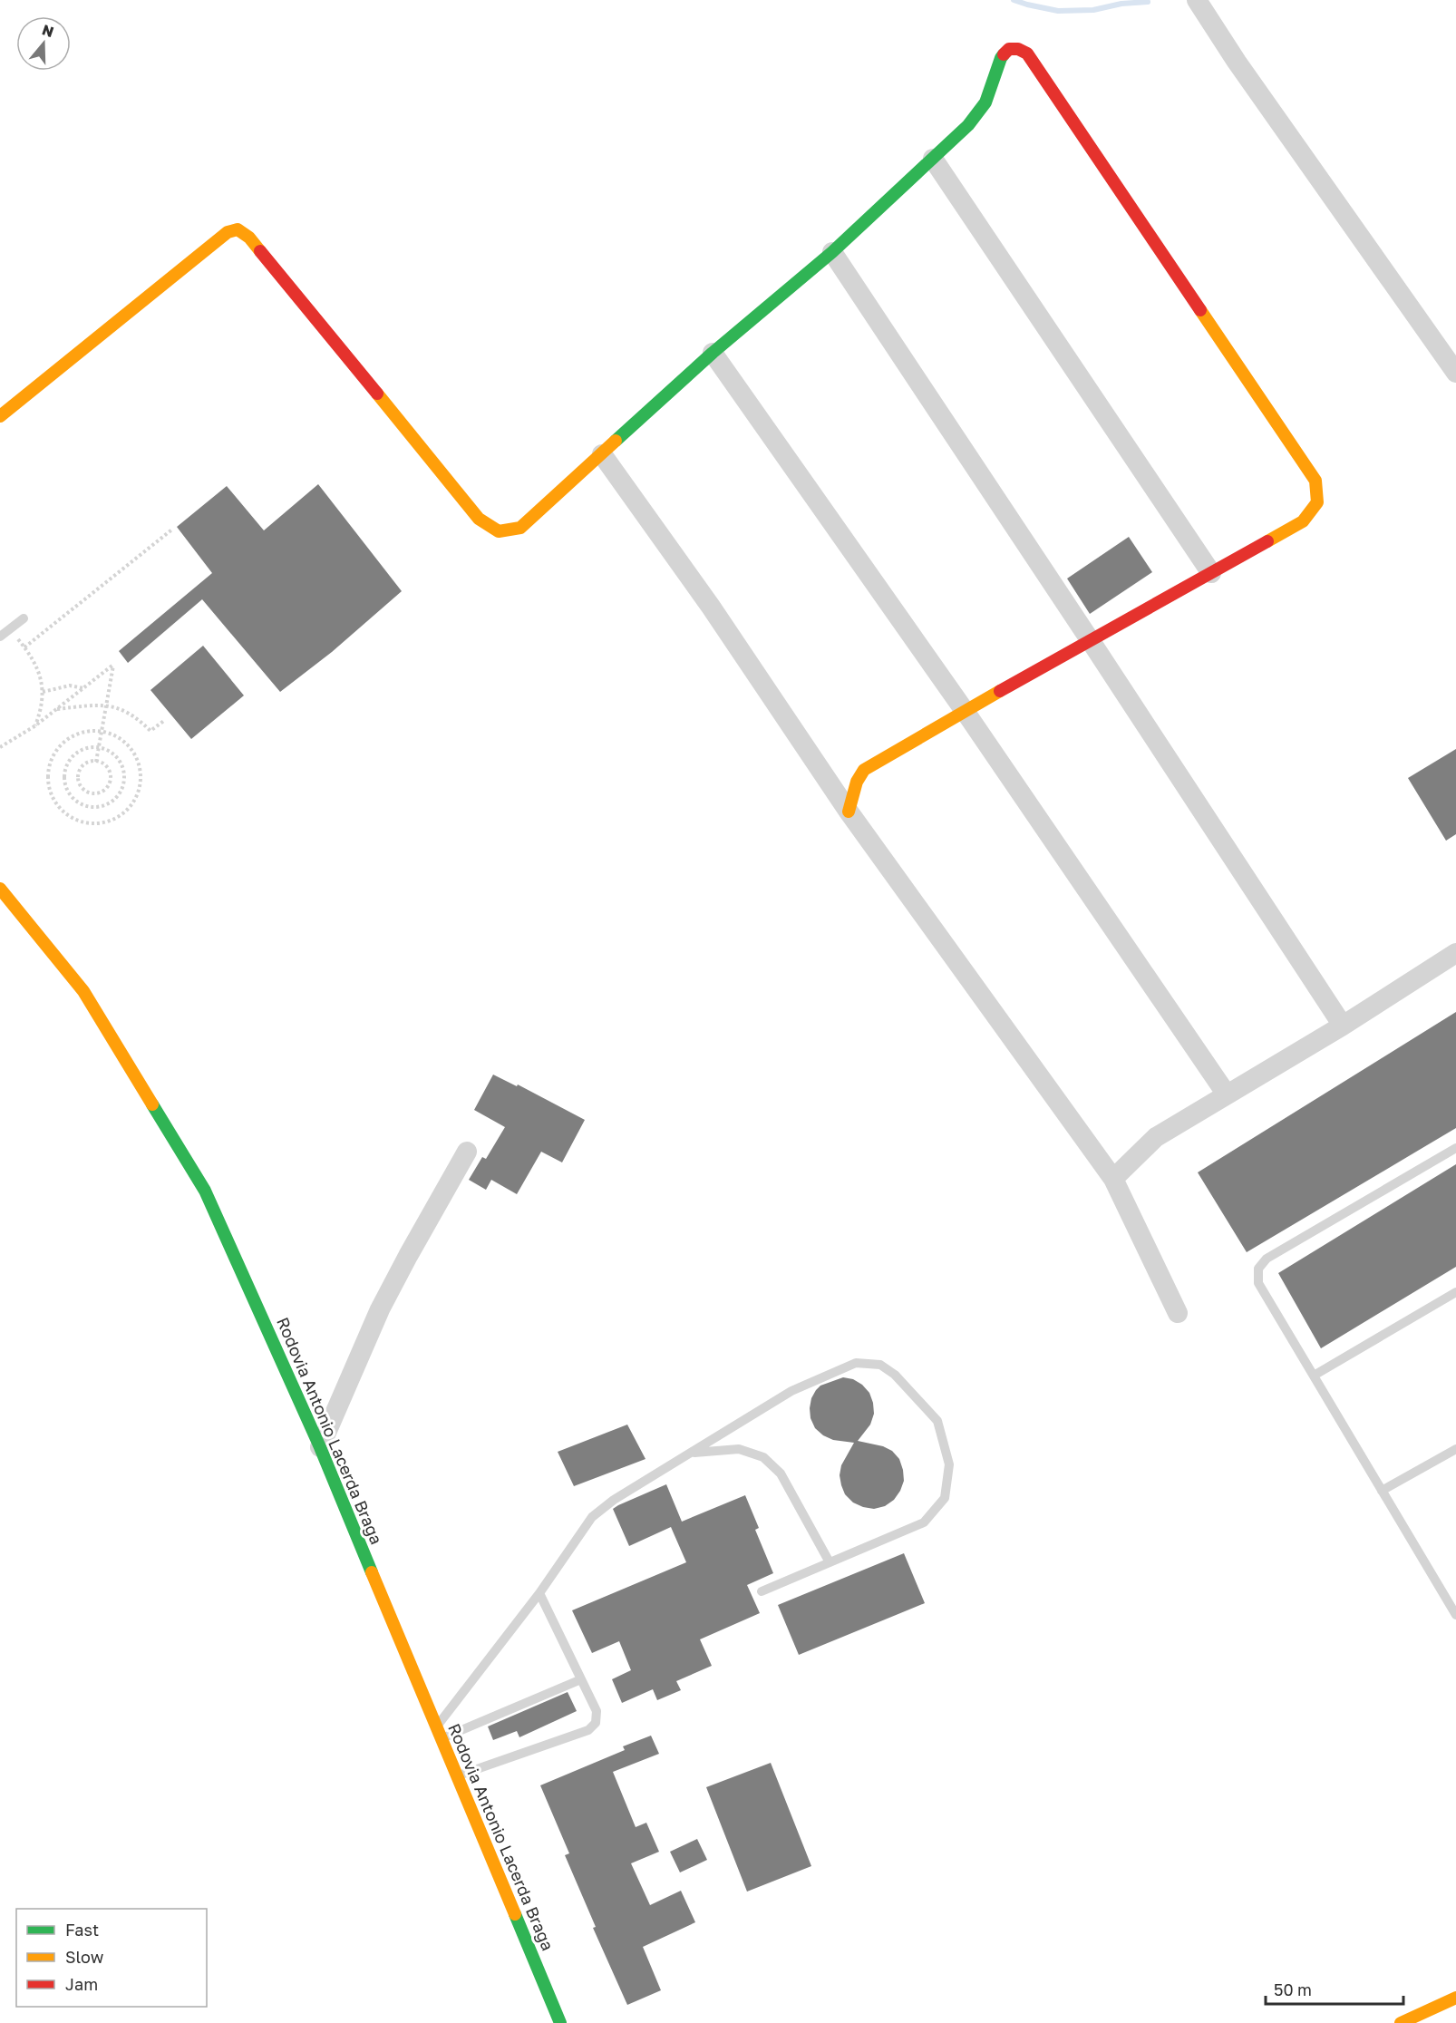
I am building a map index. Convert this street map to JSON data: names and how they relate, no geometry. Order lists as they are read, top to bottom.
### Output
{
  "streets": {
    "main road": ["Rodovia Antonio Lacerda Braga"]
  },
  "legend": ["Fast", "Slow", "Jam"],
  "scale_bar": "50 m",
  "north": "top"
}
